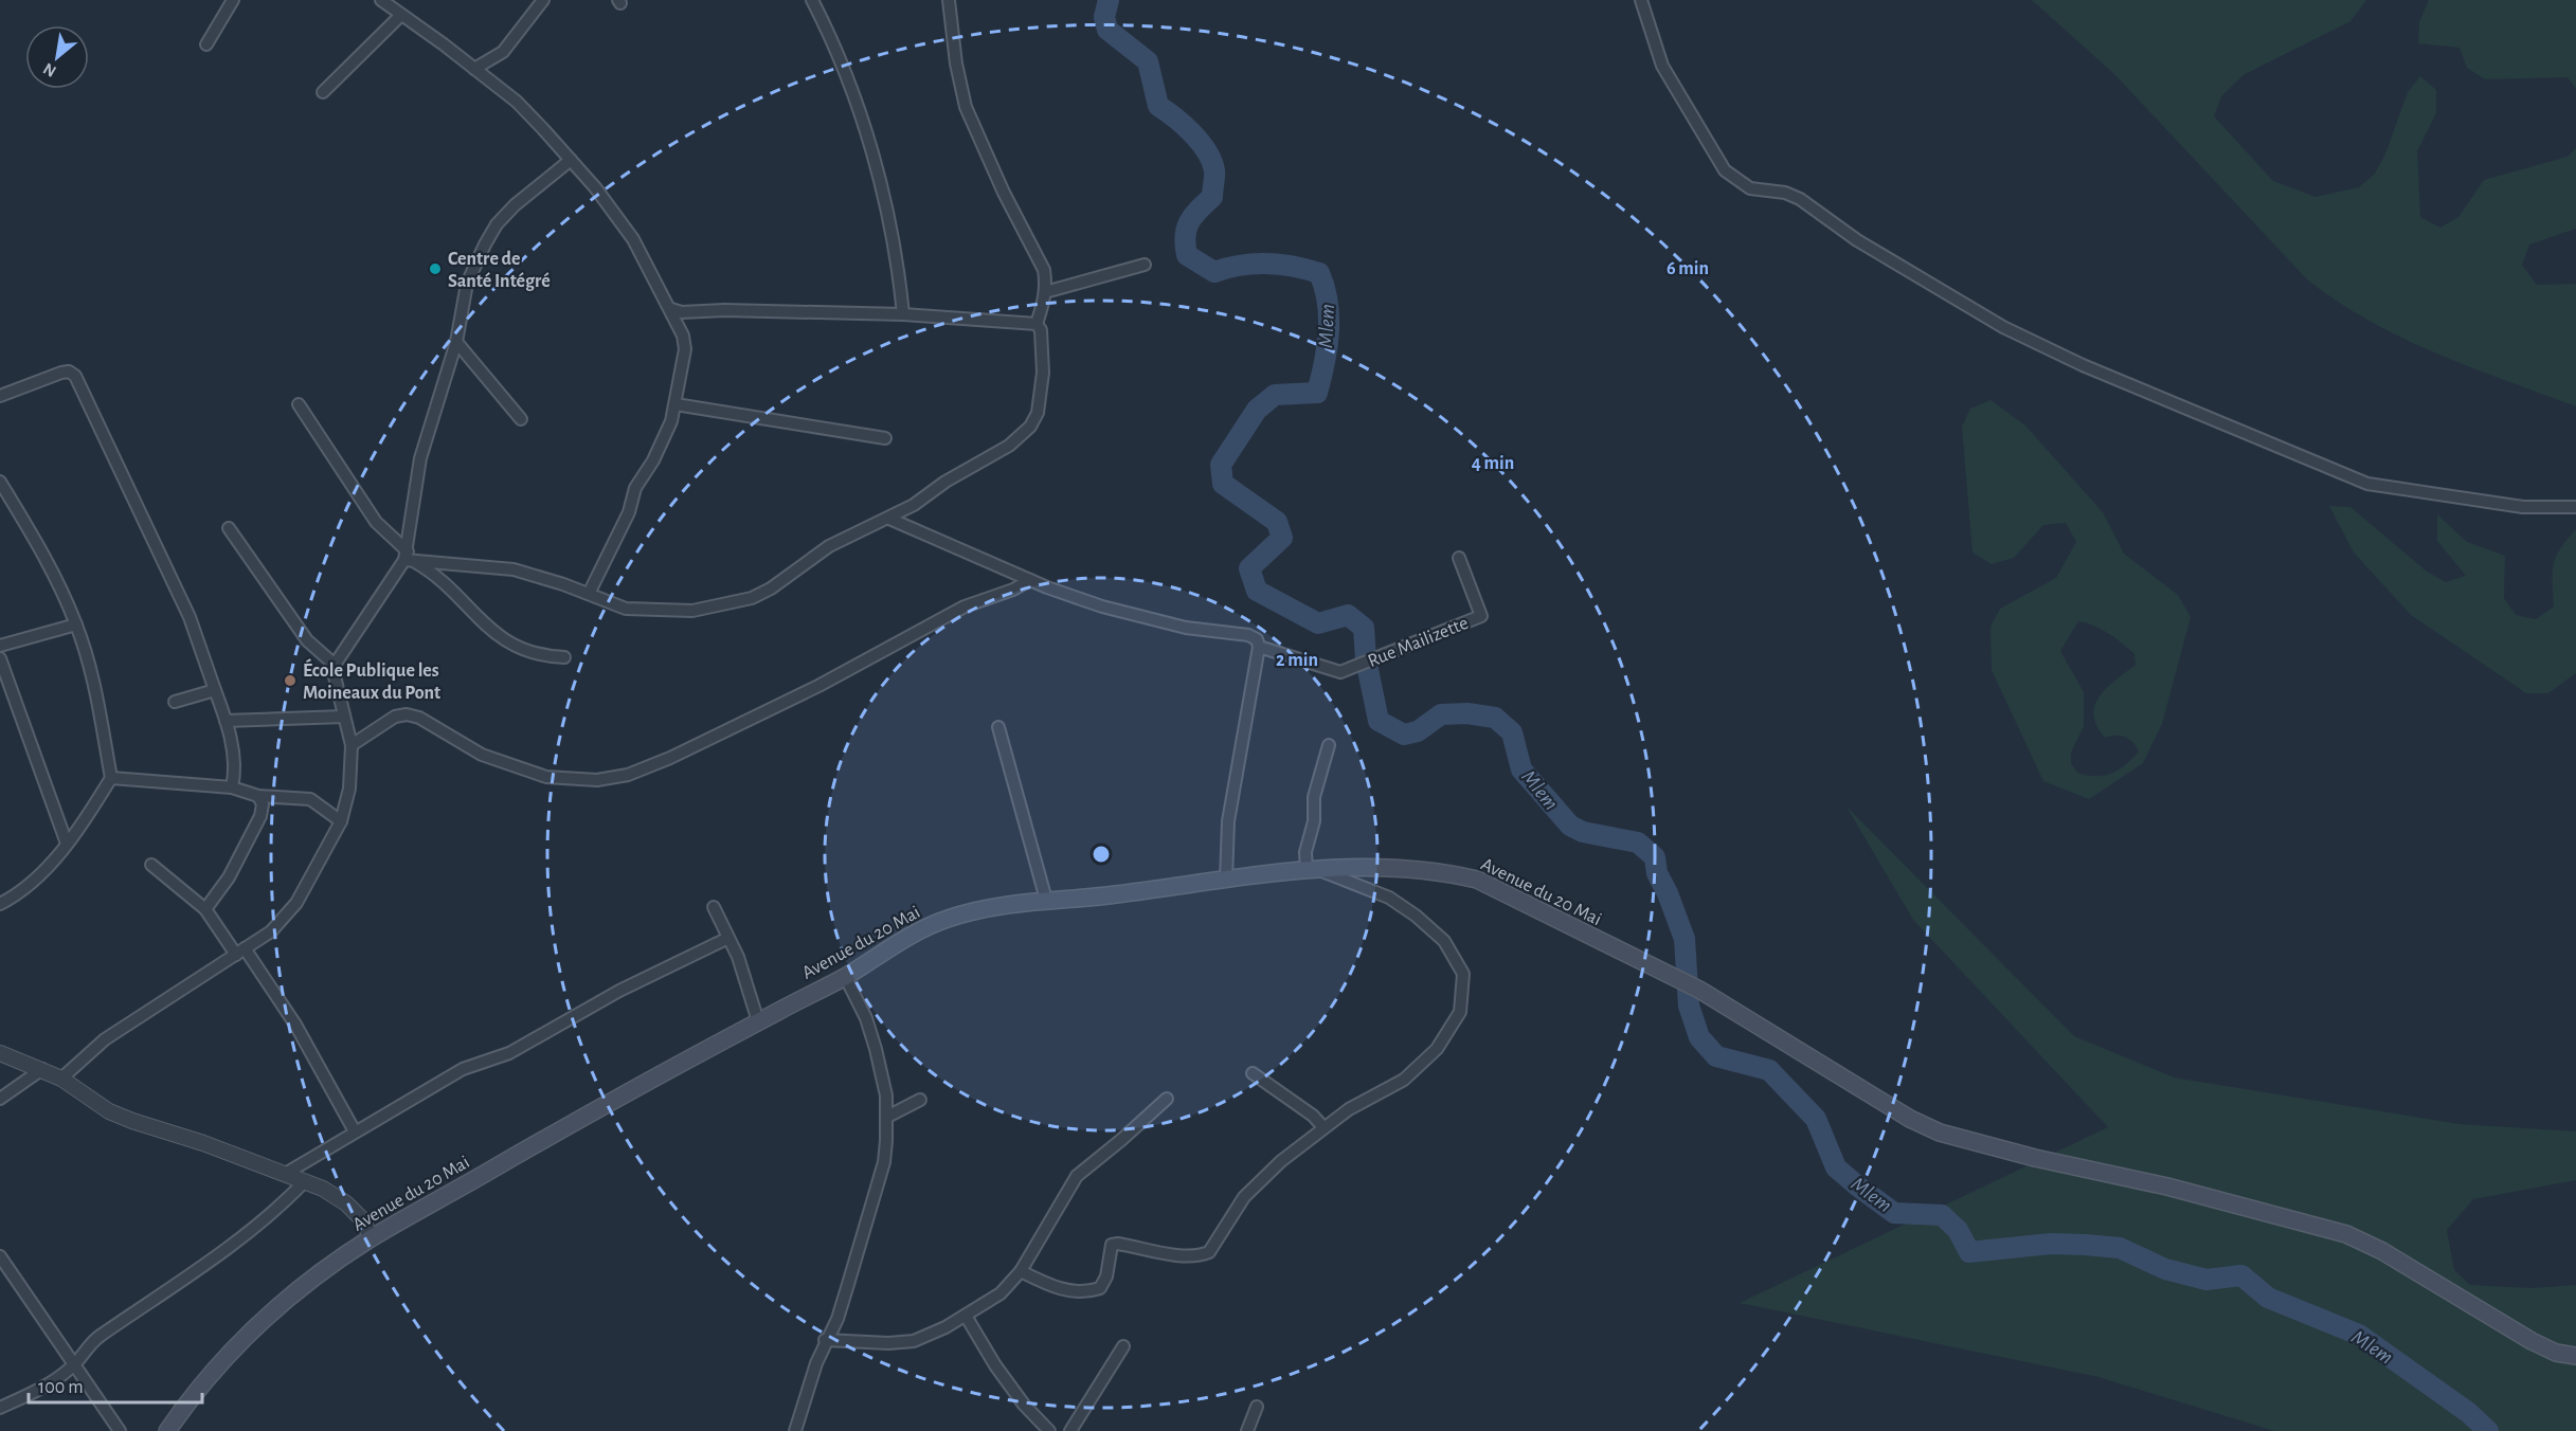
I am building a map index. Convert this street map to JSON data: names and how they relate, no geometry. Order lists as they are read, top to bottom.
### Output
{
  "streets": {
    "main road": ["Avenue du 20 Mai"],
    "street": ["Rue Mailizette"]
  },
  "water": ["Mlem"],
  "places": ["Centre de Santé Intégré", "École Publique les Moineaux du Pont"],
  "scale_bar": "100 m",
  "north": "bottom left",
  "rings": ["6 min", "4 min", "2 min"]
}
